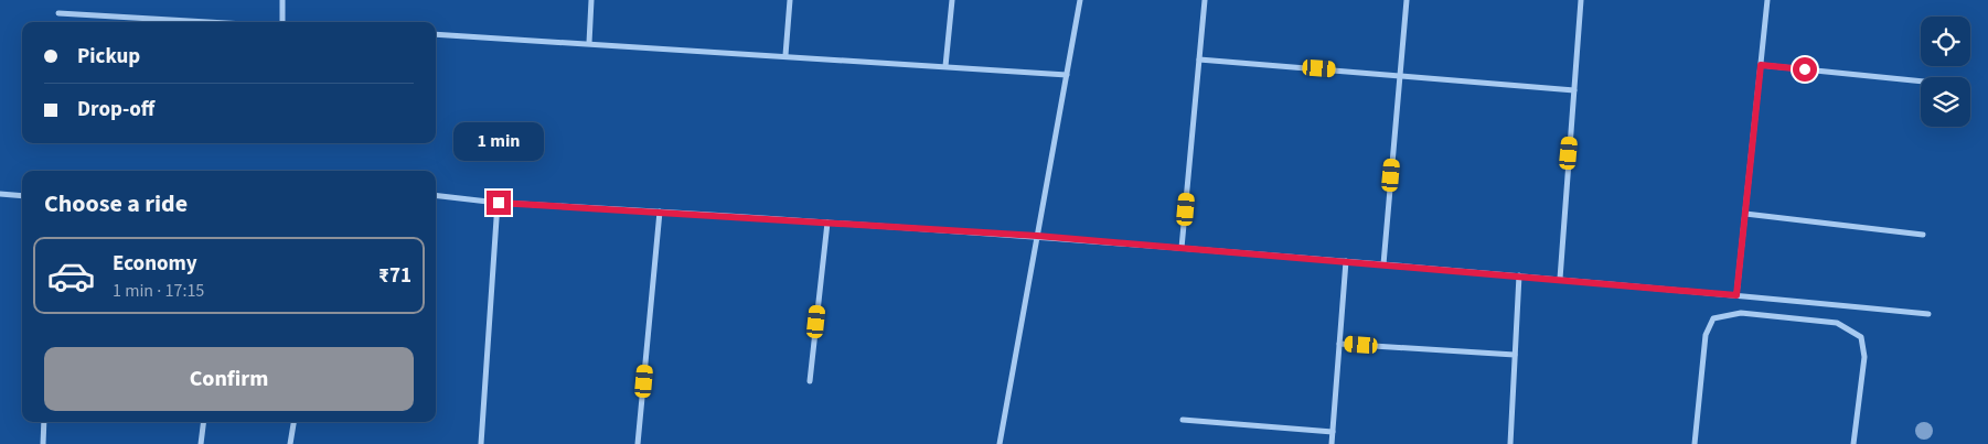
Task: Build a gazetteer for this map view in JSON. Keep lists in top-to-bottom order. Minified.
{"page":{"banner":["Pickup","Drop-off"],"bubble":"1 min","heading":"Choose a ride","list":[{"name":"Economy","note":"1 min · 17:15","value":"₹71"}],"buttons":"Confirm"}}
